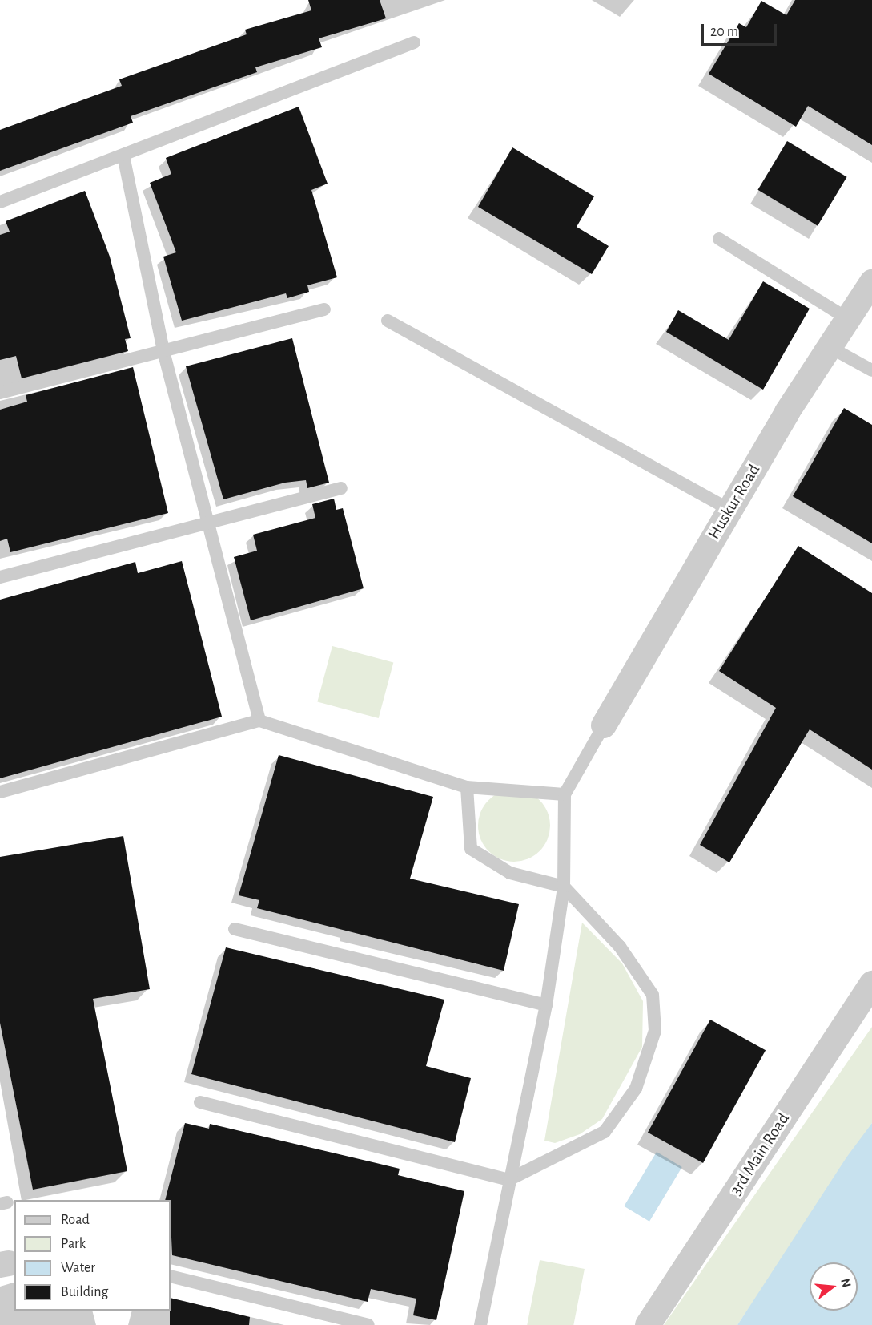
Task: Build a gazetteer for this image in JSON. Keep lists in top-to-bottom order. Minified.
{"streets":{"street":["Huskur Road","3rd Main Road"]},"legend":["Road","Park","Water","Building"],"scale_bar":"20 m","north":"right"}
